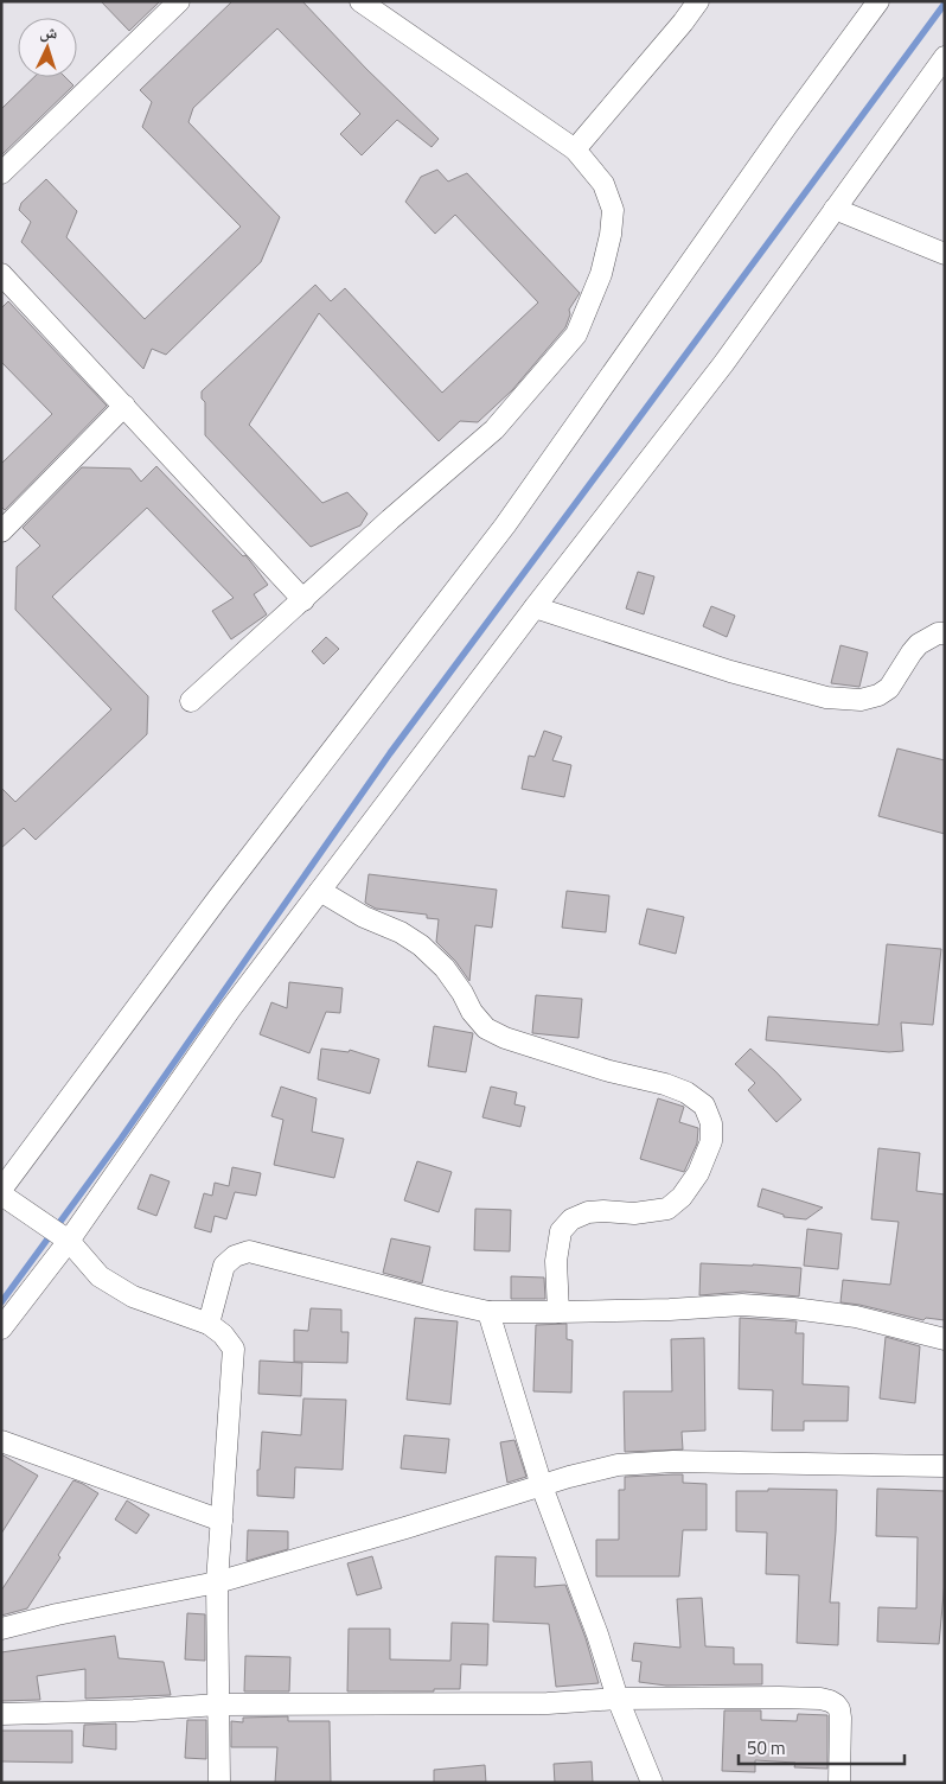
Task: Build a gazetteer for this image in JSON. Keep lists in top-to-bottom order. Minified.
{"scale_bar":"50 m","north":"top"}
